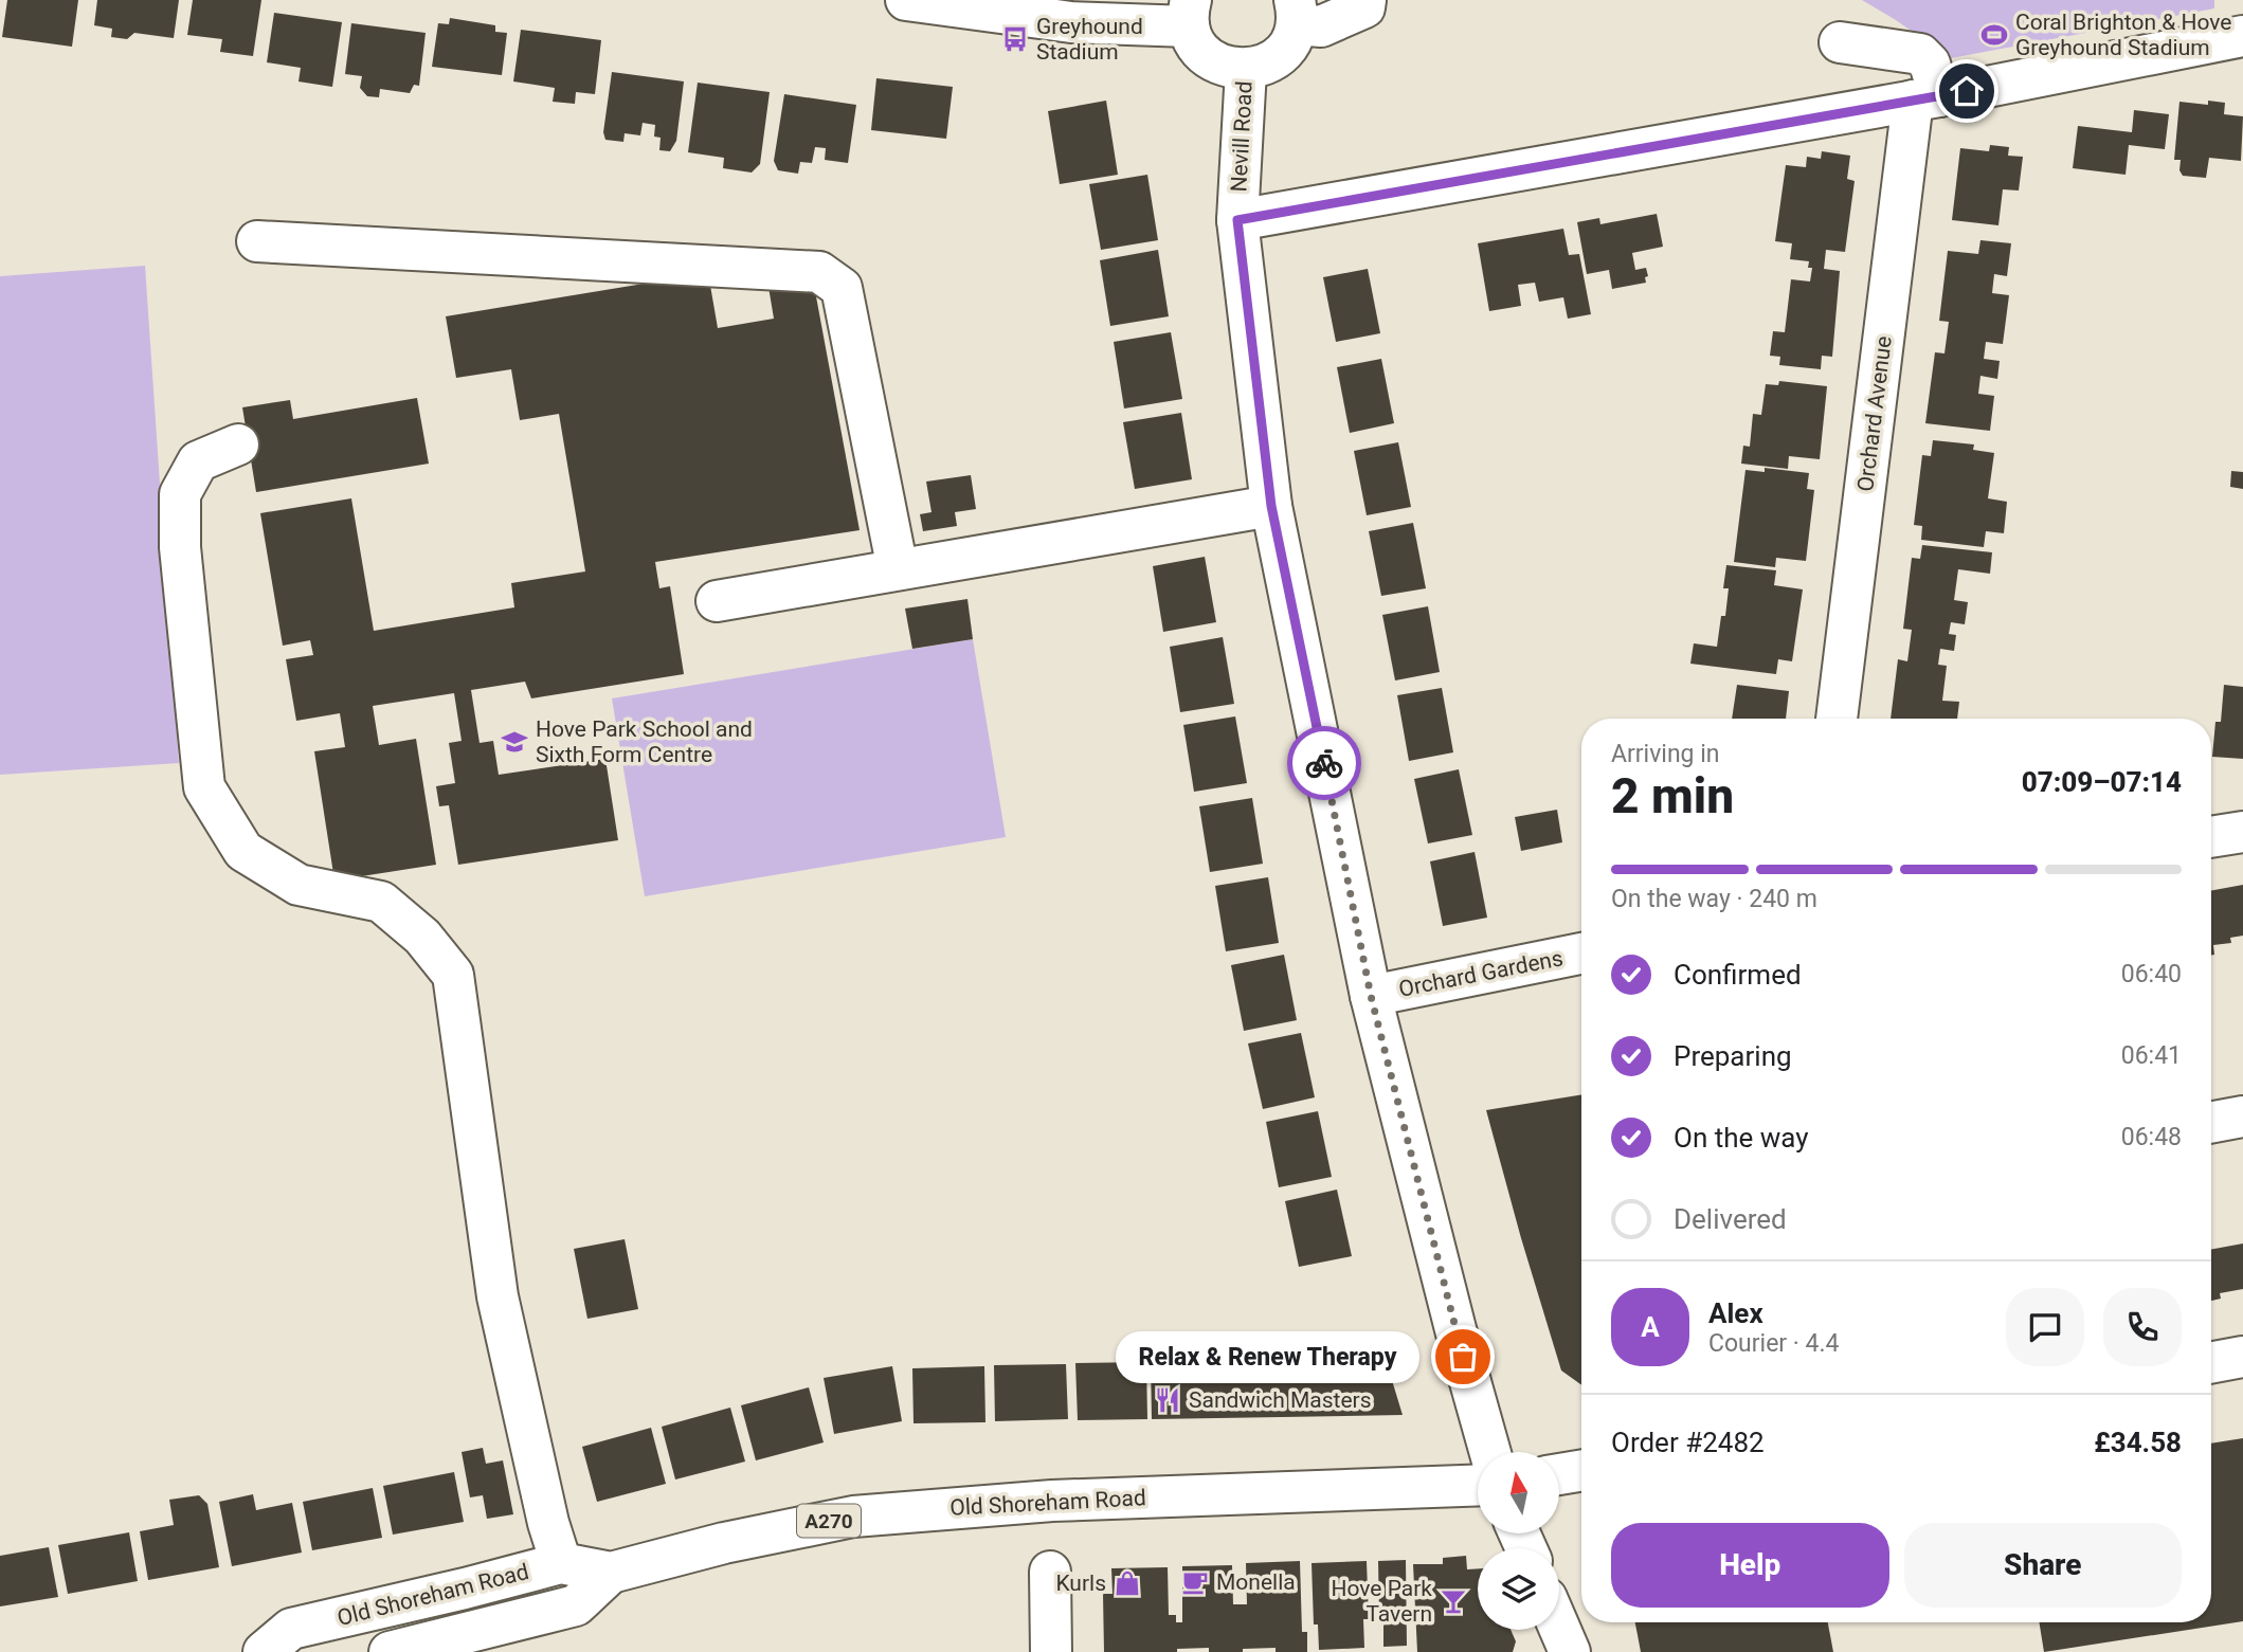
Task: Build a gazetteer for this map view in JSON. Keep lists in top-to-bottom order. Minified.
{"streets":{"main road":["Nevill Road","Orchard Avenue","Orchard Gardens","Old Shoreham Road","A270"]},"crossings":[["Nevill Road","Orchard Gardens"]],"places":{"sports":["Coral Brighton & Hove Greyhound Stadium"],"bus stop":["Greyhound Stadium"],"school or university":["Hove Park School and Sixth Form Centre"],"other":["Relax & Renew Therapy"],"restaurant":["Sandwich Masters"],"cafe":["Monella"],"shop":["Kurls"],"bar":["Hove Park Tavern"]},"north":"top","page":{"heading":["2 min","Arriving in","07:09–07:14"],"panel":["Alex","Courier · 4.4","Order #2482","£34.58"],"bar":"On the way · 240 m","list":[["Confirmed","06:40"],["Preparing","06:41"],["On the way","06:48"],"Delivered"],"round":"A","bubble":"Relax & Renew Therapy","buttons":["Help","Share"]}}
